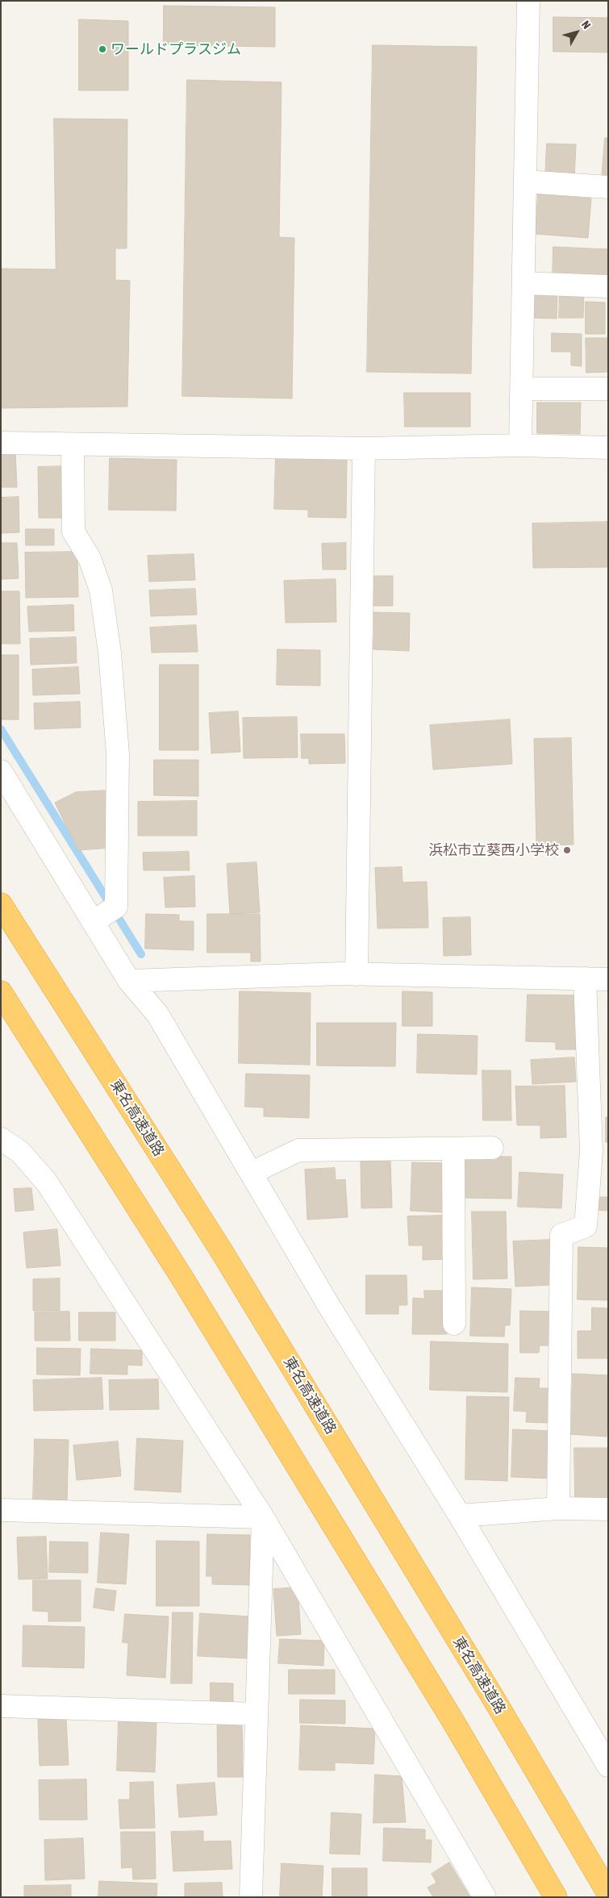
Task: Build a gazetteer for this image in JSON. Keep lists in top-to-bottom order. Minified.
{"streets":{"highway":["東名高速道路"]},"places":["ワールドプラスジム","浜松市立葵西小学校"],"north":"top right"}
